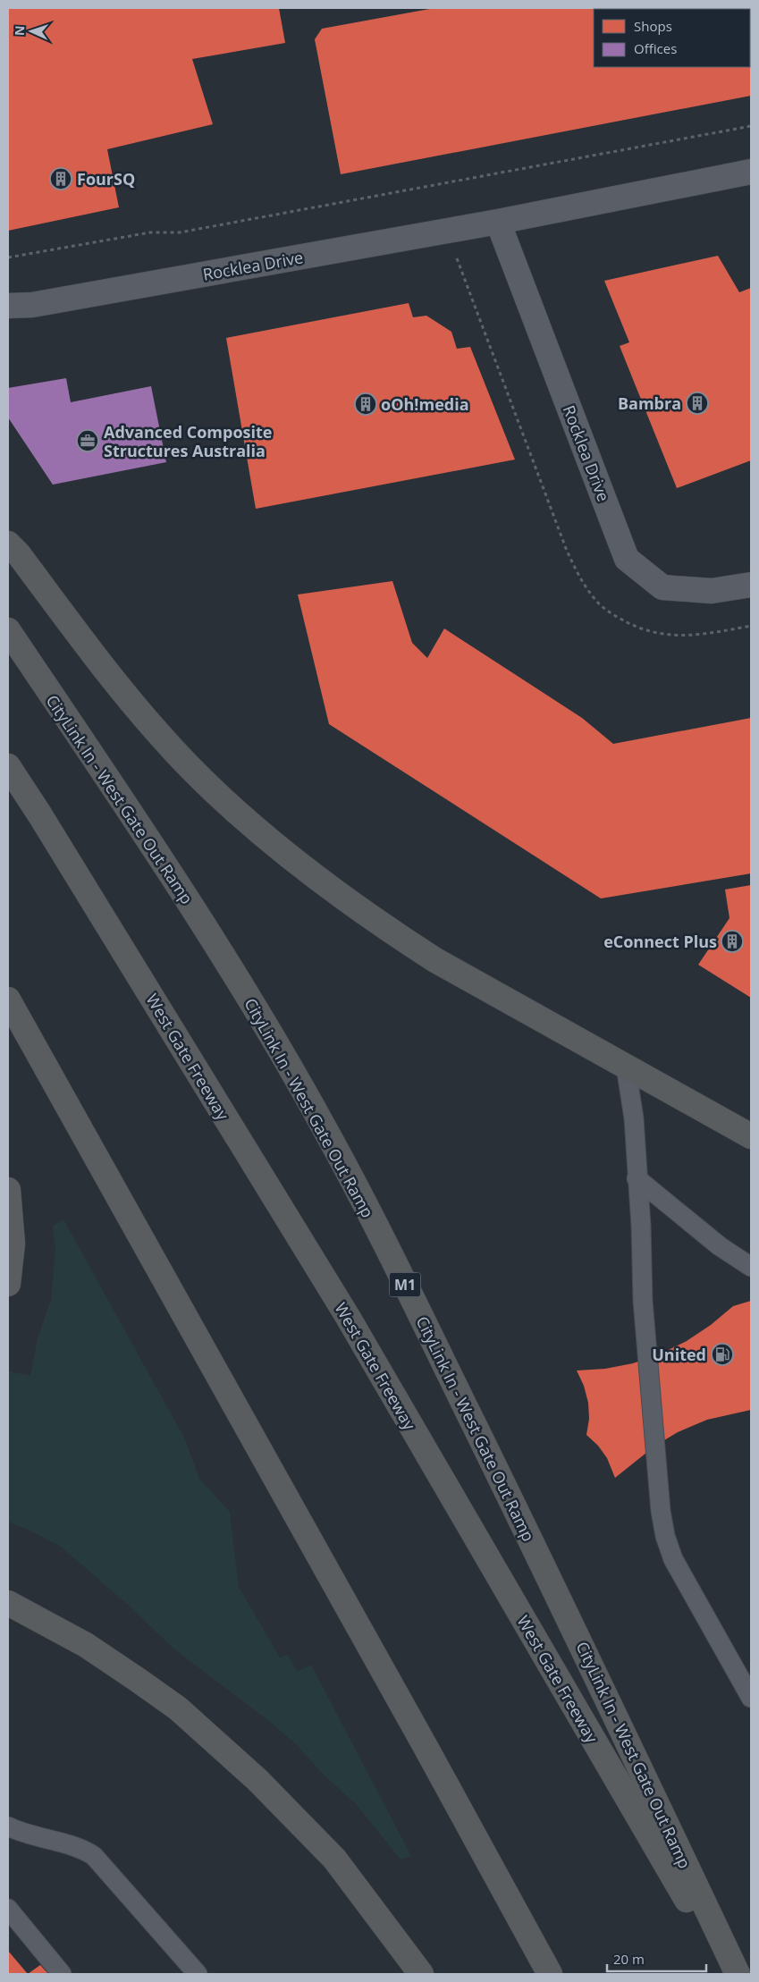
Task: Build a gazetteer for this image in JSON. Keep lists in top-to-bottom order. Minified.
{"streets":{"highway":["CityLink In - West Gate Out Ramp","West Gate Freeway","M1"],"street":["Rocklea Drive"]},"places":{"building":["FourSQ","Bambra","oOh!media","eConnect Plus"],"office":["Advanced Composite Structures Australia"],"fuel station":["United"]},"legend":["Shops","Offices"],"scale_bar":"20 m","north":"left"}
